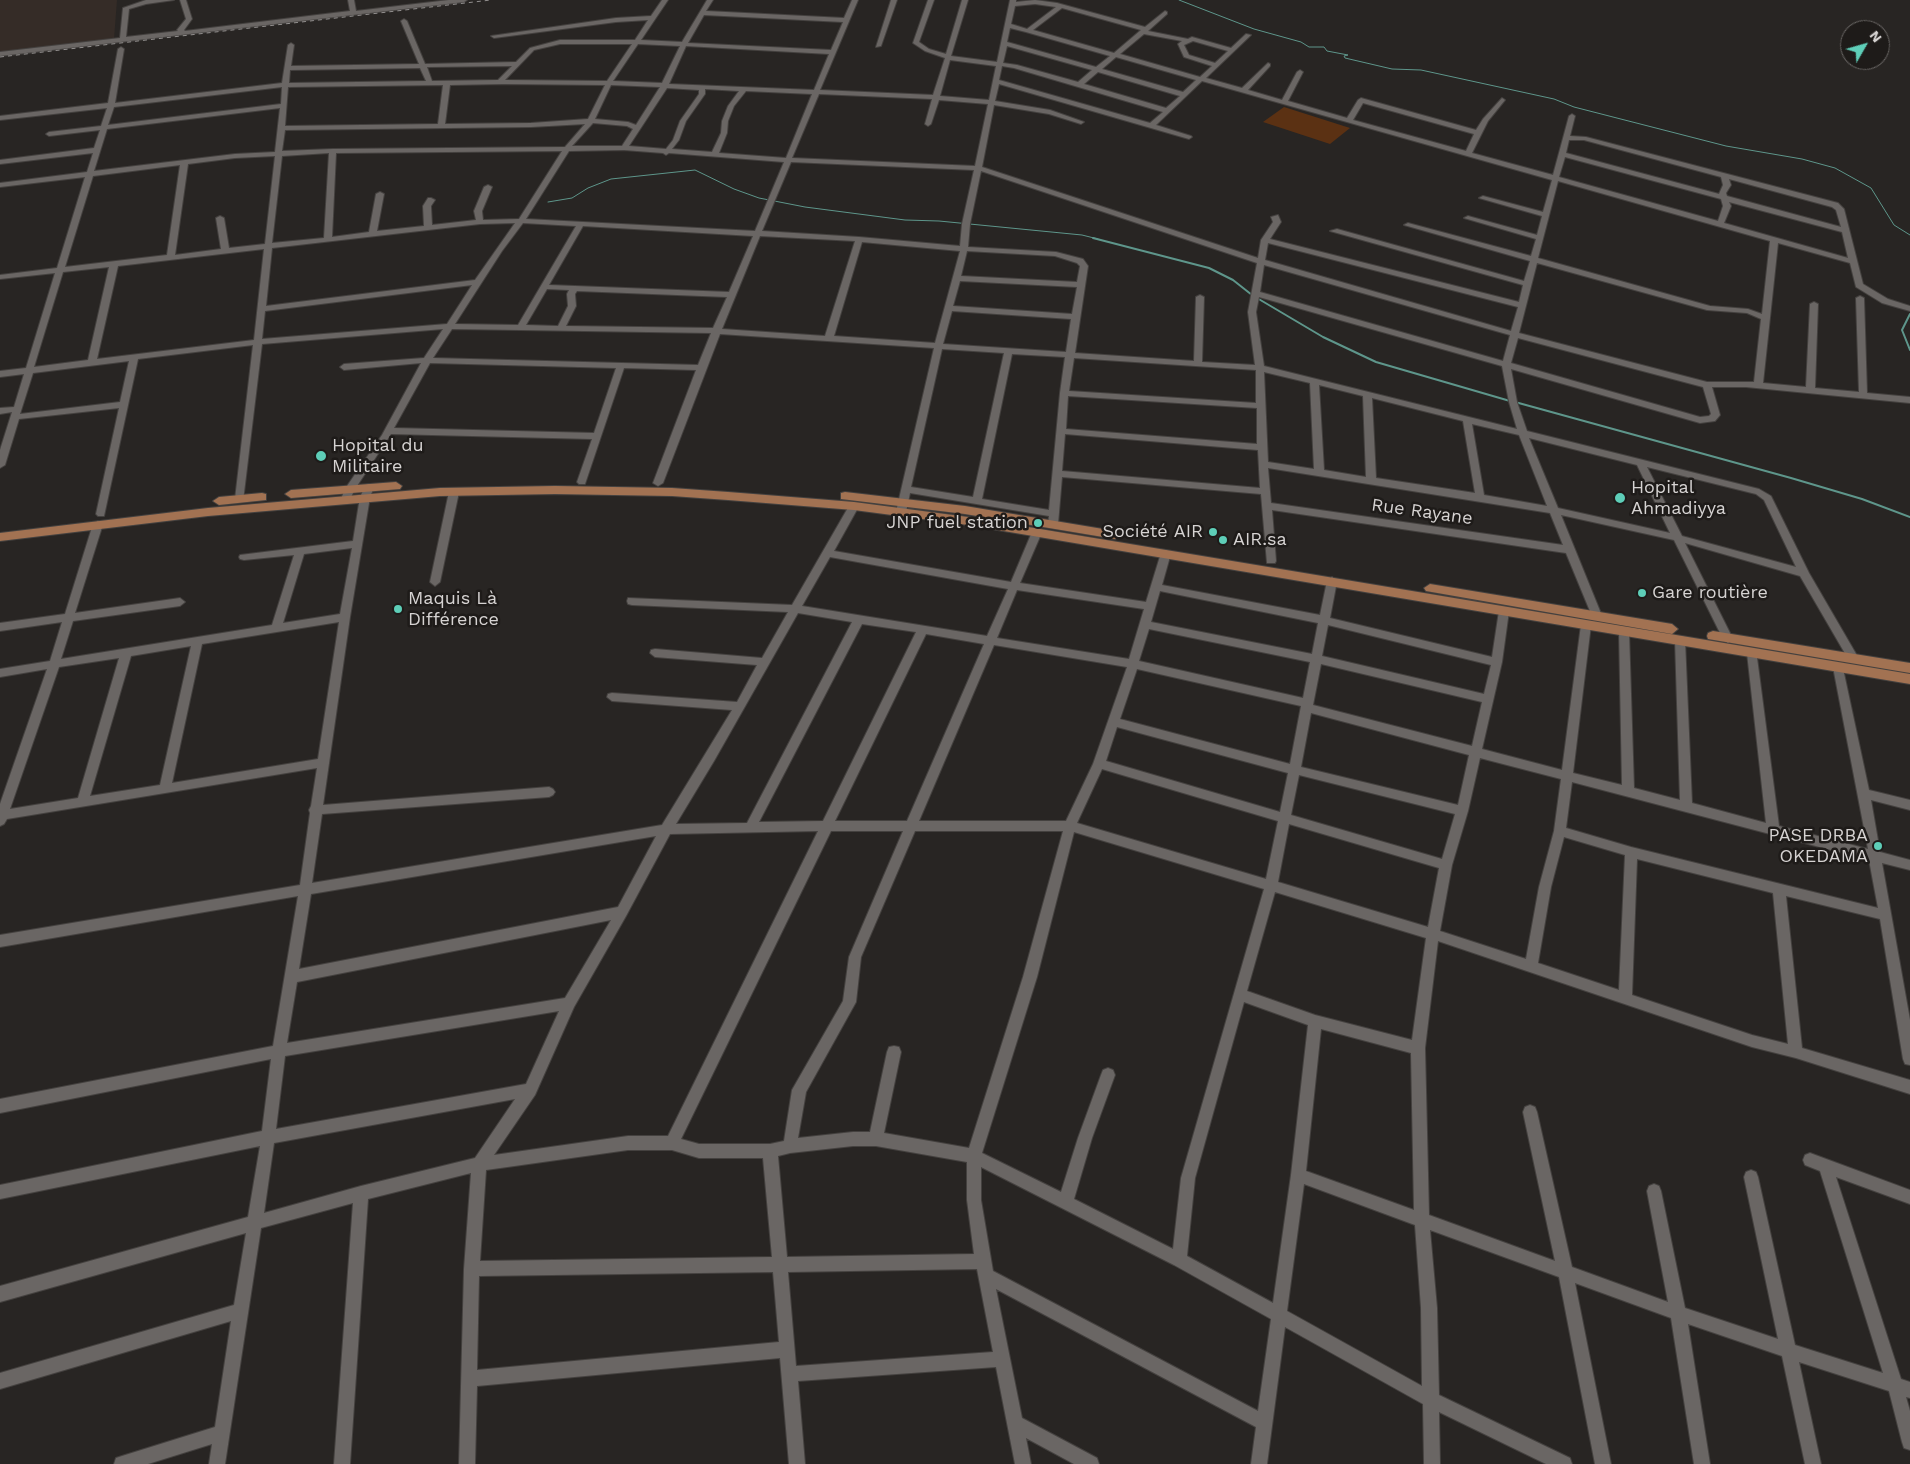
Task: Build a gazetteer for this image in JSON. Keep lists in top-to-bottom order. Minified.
{"streets":{"street":["Rue Rayane"]},"places":["Hopital du Militaire","Hopital Ahmadiyya","JNP fuel station","Société AIR","AIR.sa","Gare routière","Maquis Là Différence","PASE DRBA OKEDAMA"],"north":"top right"}
